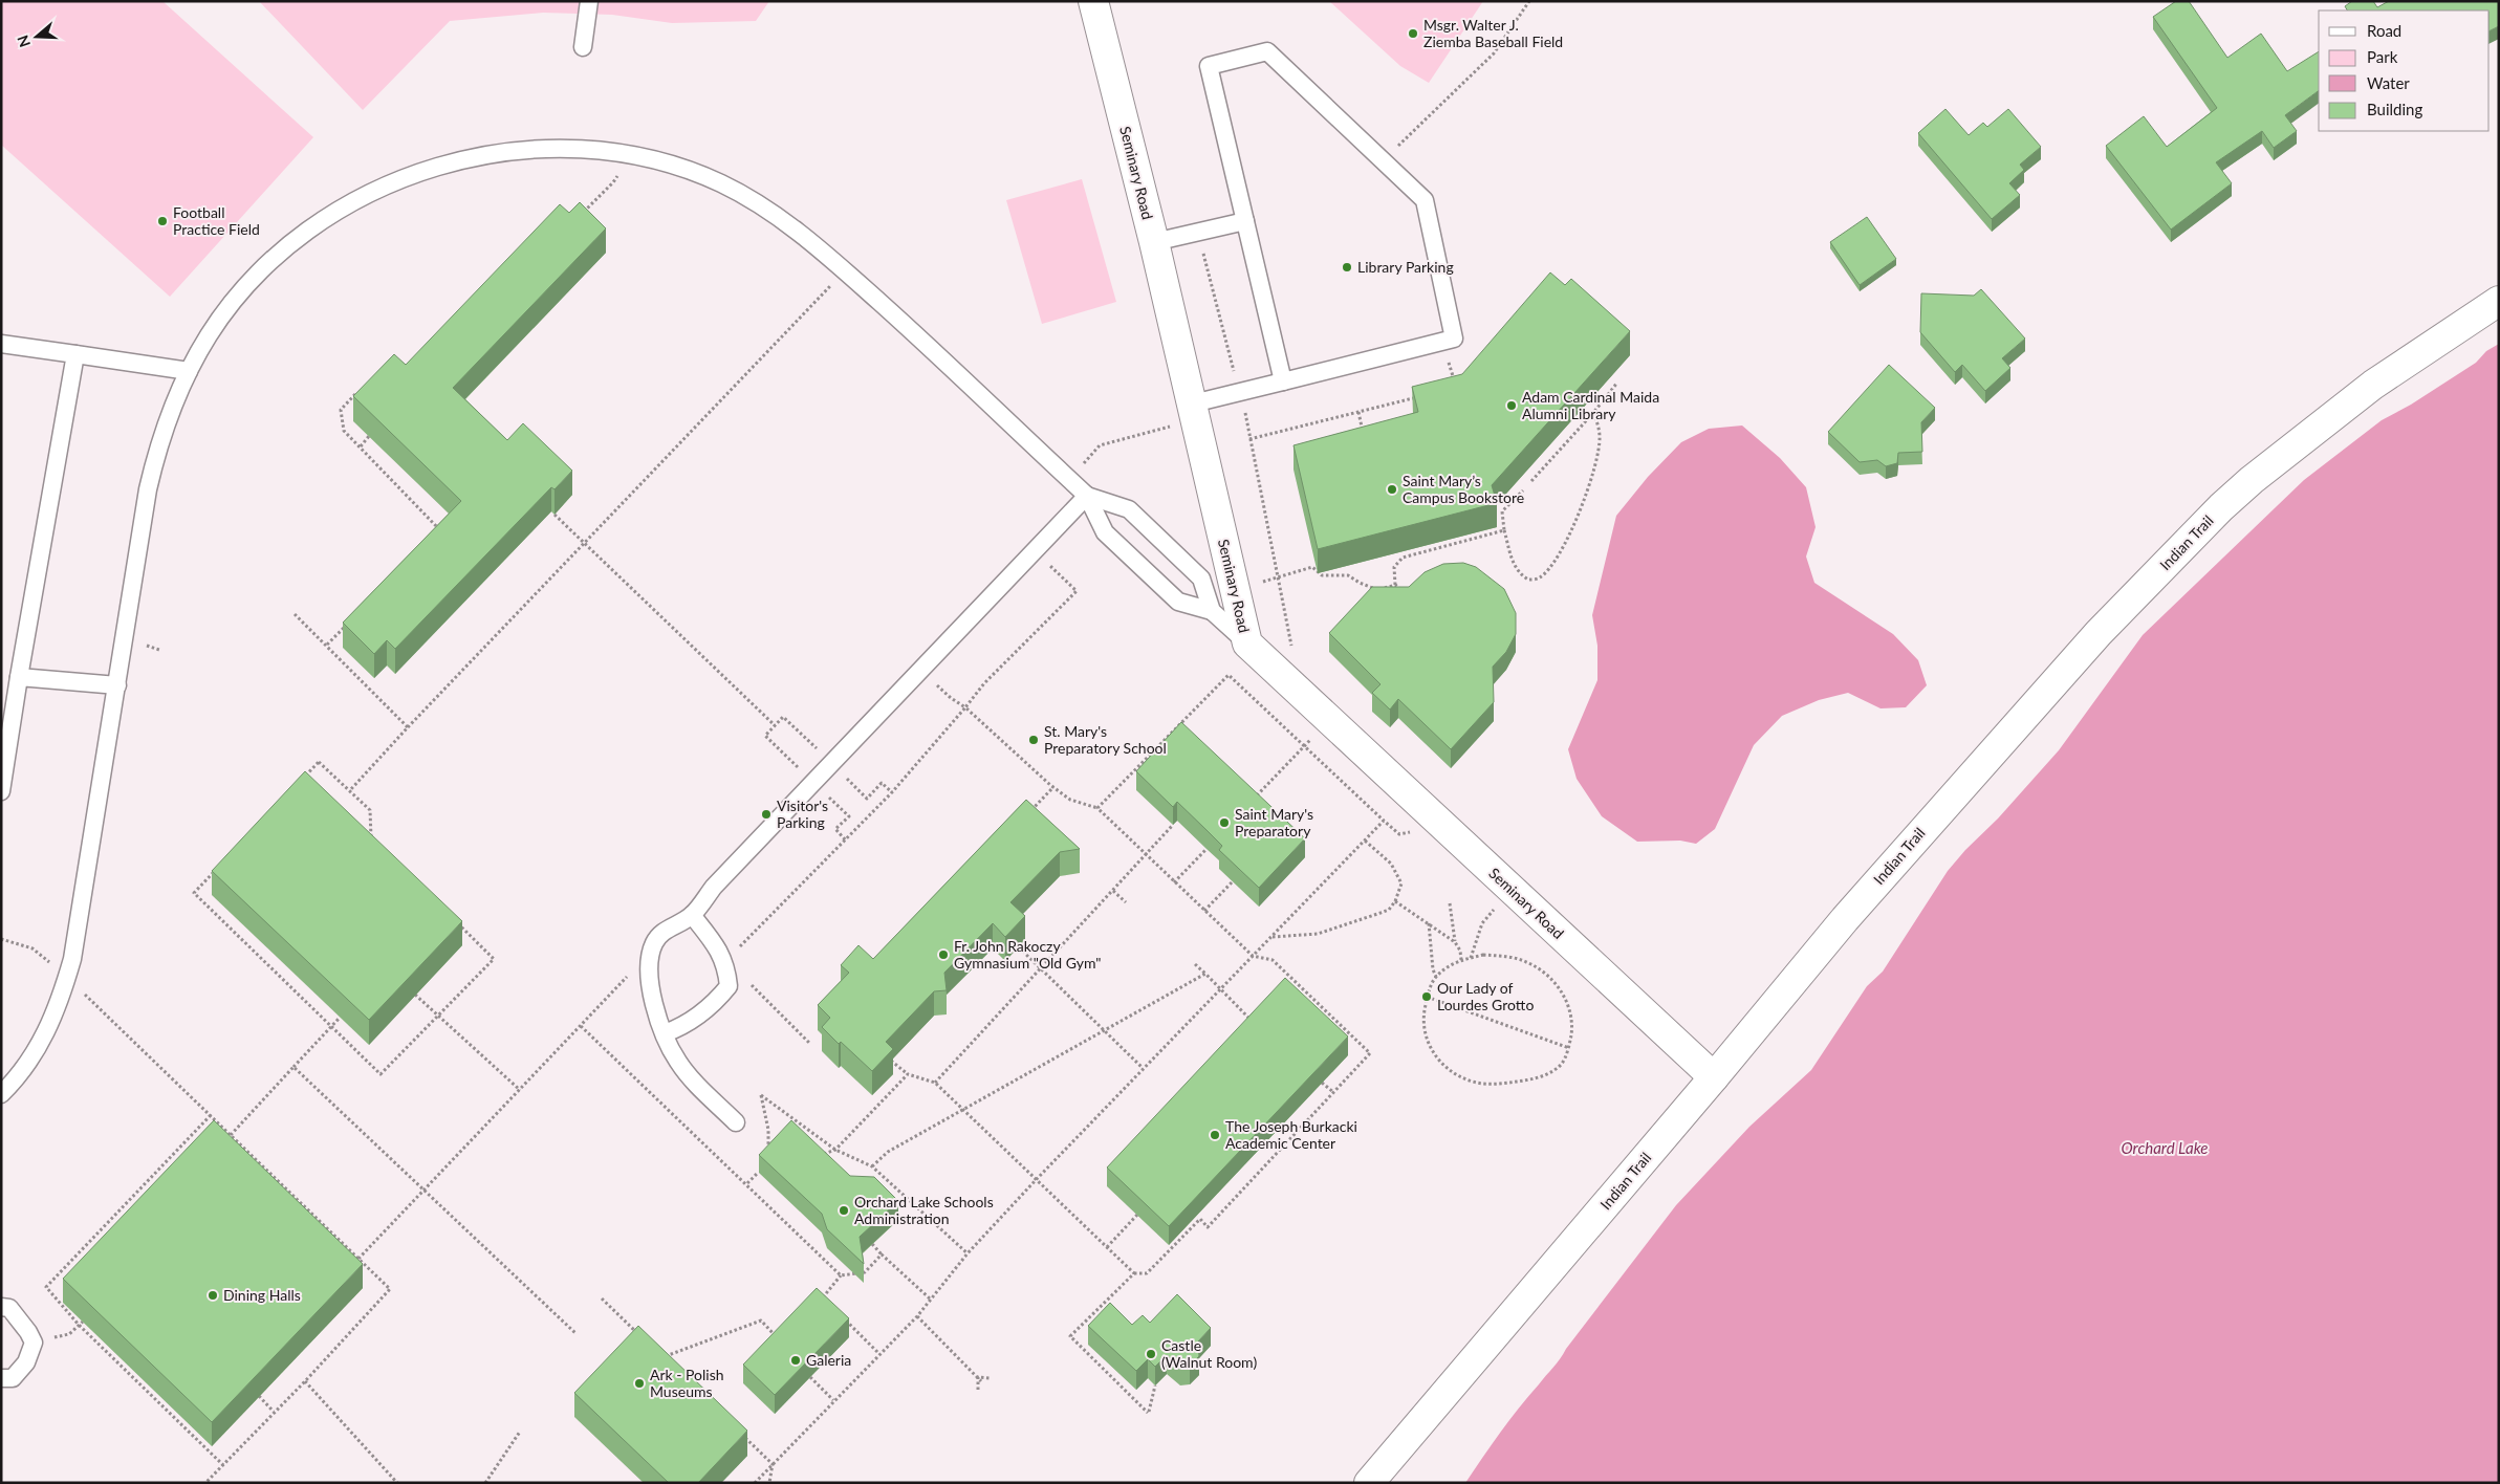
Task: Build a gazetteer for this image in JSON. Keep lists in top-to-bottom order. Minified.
{"streets":{"street":["Seminary Road","Indian Trail"]},"crossings":[["Seminary Road","Indian Trail"]],"water":["Orchard Lake"],"places":["Msgr. Walter J. Ziemba Baseball Field","Football Practice Field","Library Parking","Adam Cardinal Maida Alumni Library","Saint Mary’s Campus Bookstore","St. Mary's Preparatory School","Visitor's Parking","Saint Mary's Preparatory","Fr. John Rakoczy Gymnasium \"Old Gym\"","Our Lady of Lourdes Grotto","The Joseph Burkacki Academic Center","Orchard Lake Schools Administration","Dining Halls","Castle (Walnut Room)","Galeria","Ark - Polish Museums"],"legend":["Road","Park","Water","Building"],"north":"left"}
